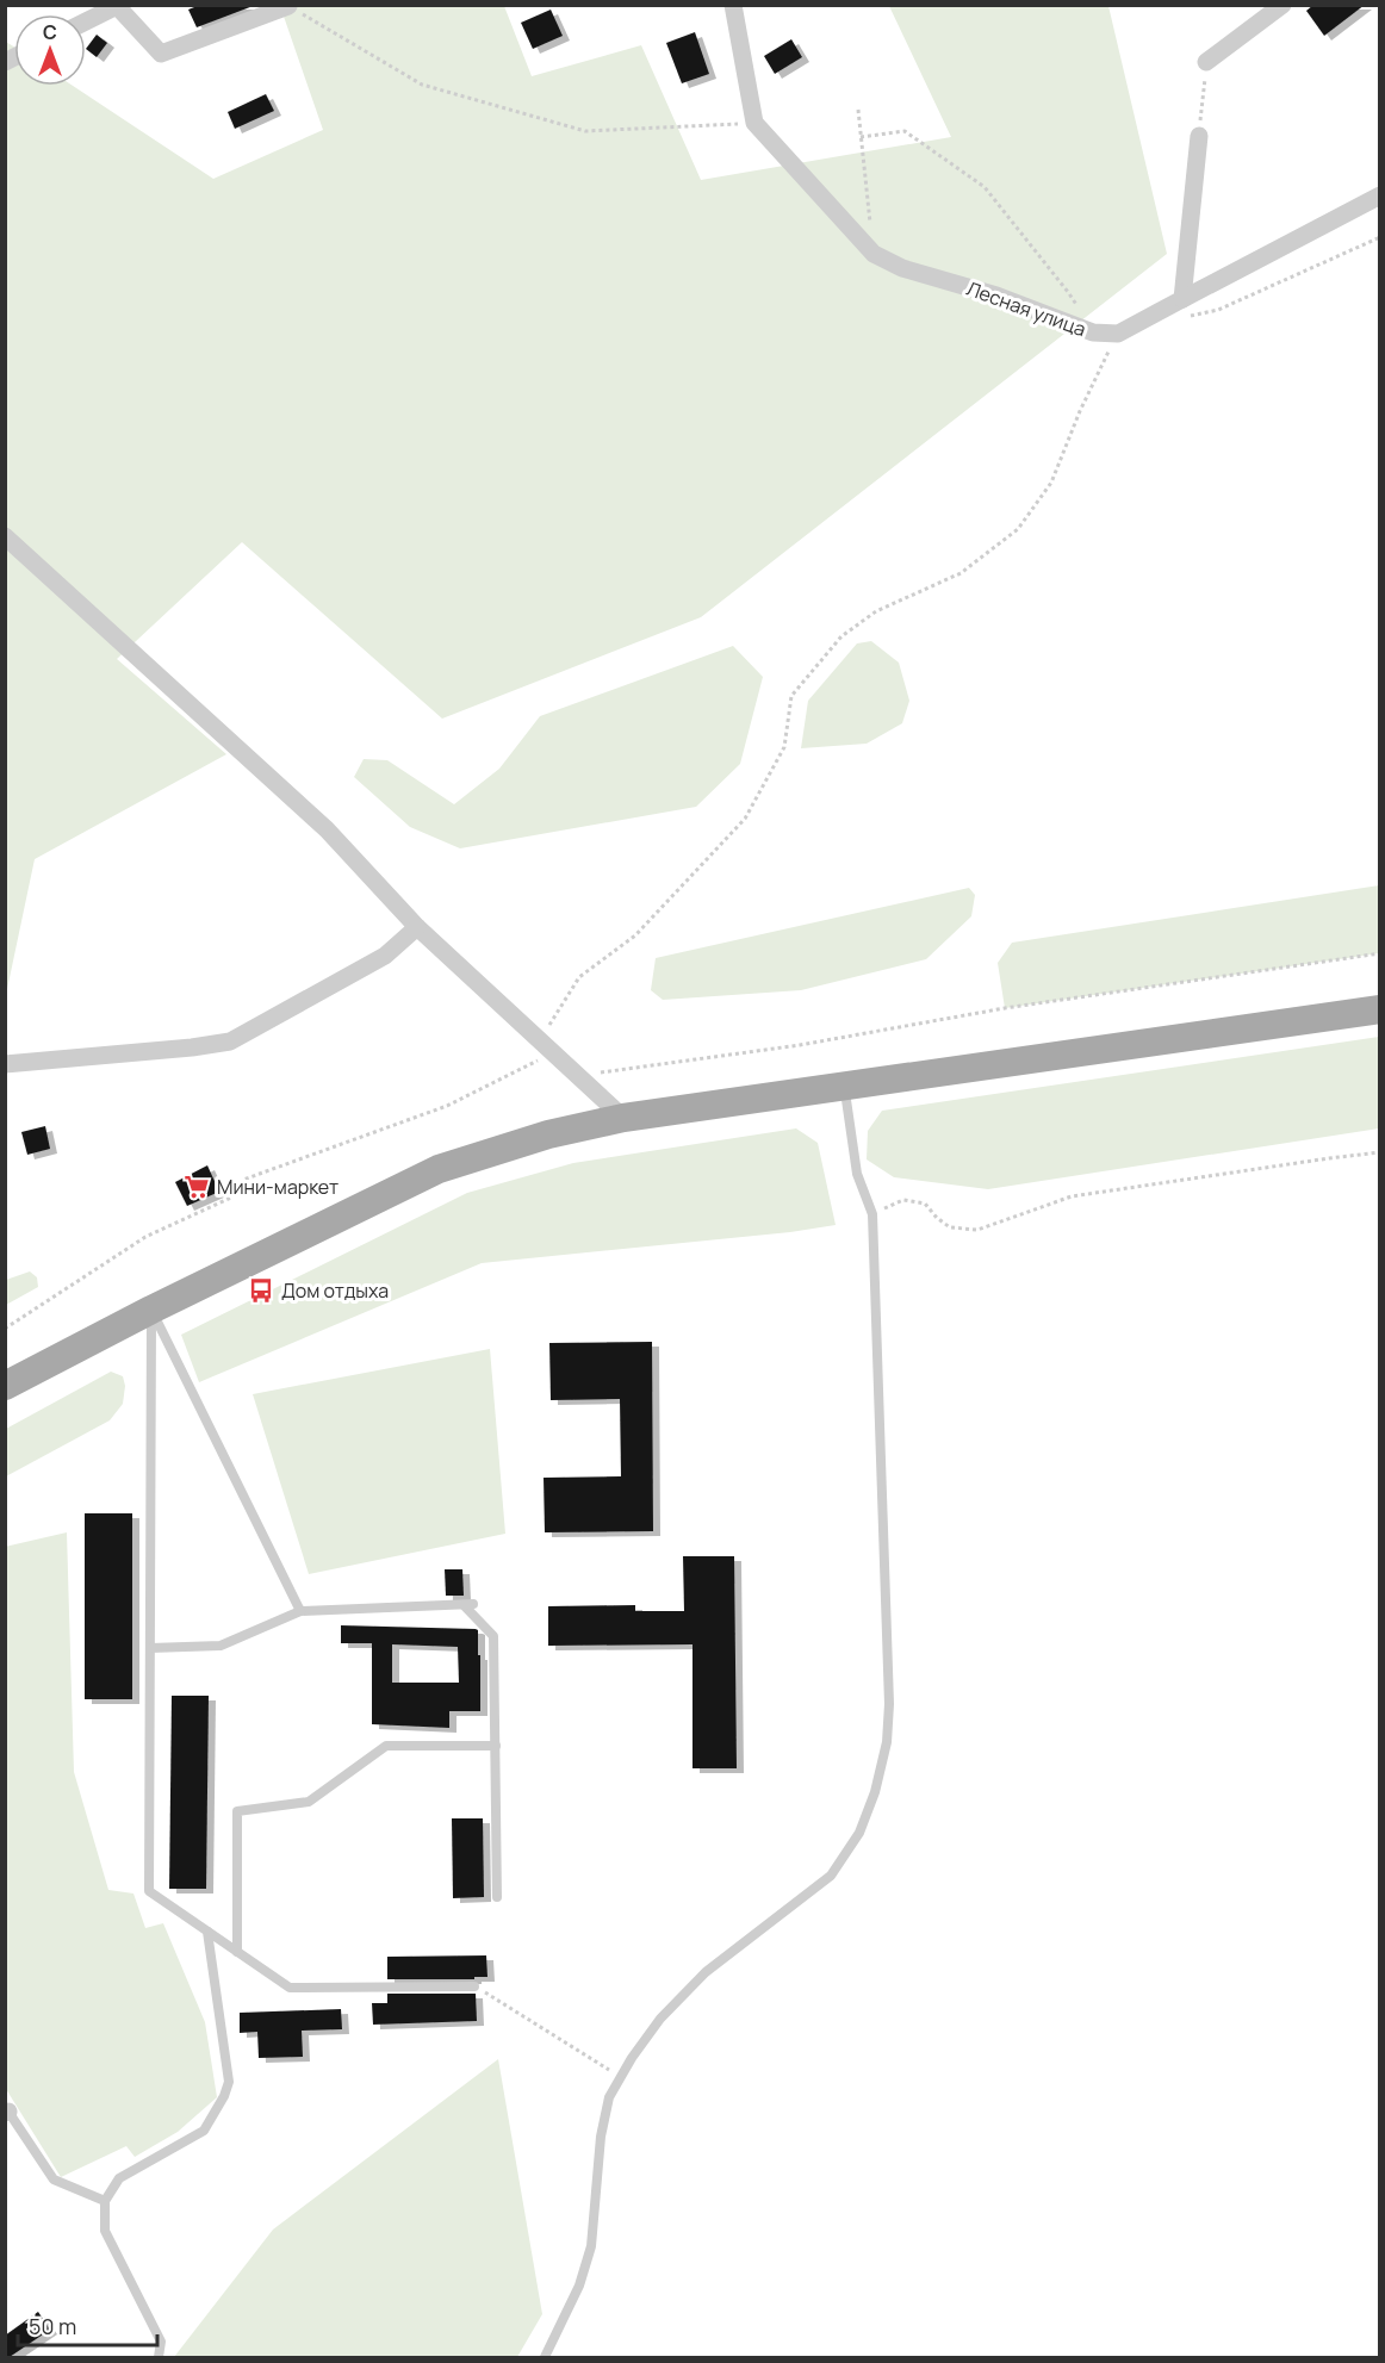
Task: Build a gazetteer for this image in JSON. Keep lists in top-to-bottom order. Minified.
{"streets":{"street":["Лесная улица"]},"places":{"supermarket":["Мини-маркет"],"bus stop":["Дом отдыха"]},"scale_bar":"50 m","north":"top"}
